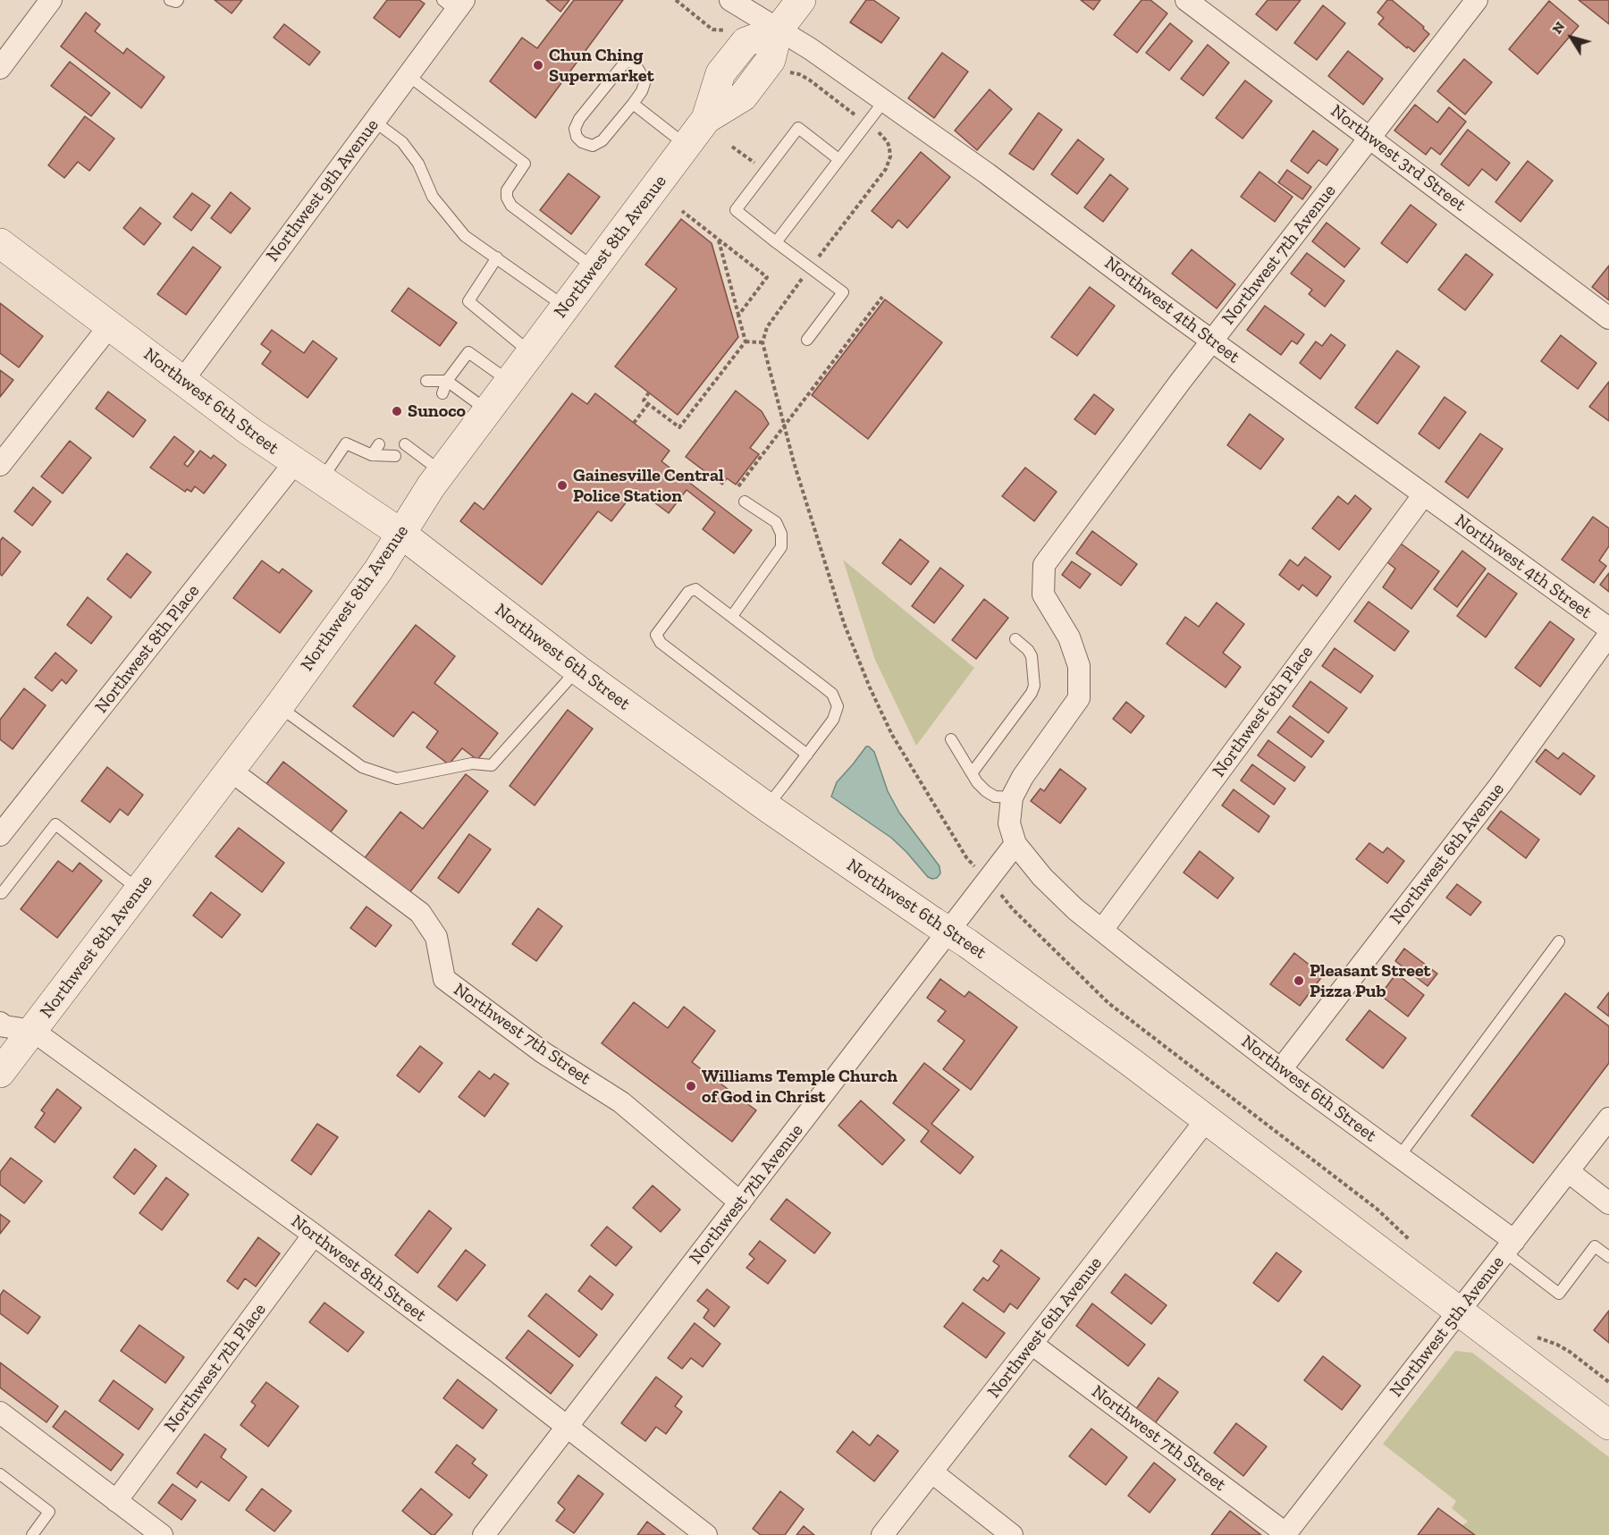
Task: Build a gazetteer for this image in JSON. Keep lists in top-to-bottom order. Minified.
{"streets":{"street":["Northwest 3rd Street","Northwest 9th Avenue","Northwest 8th Avenue","Northwest 7th Avenue","Northwest 4th Street","Northwest 6th Street","Northwest 8th Place","Northwest 6th Place","Northwest 6th Avenue","Northwest 7th Street","Northwest 8th Street","Northwest 5th Avenue","Northwest 7th Place"]},"crossings":[["Northwest 3rd Street","Northwest 7th Avenue"],["Northwest 9th Avenue","Northwest 6th Street"],["Northwest 8th Avenue","Northwest 4th Street"],["Northwest 8th Avenue","Northwest 6th Street"],["Northwest 8th Avenue","Northwest 7th Street"],["Northwest 8th Avenue","Northwest 8th Street"],["Northwest 7th Avenue","Northwest 4th Street"],["Northwest 7th Avenue","Northwest 6th Street"],["Northwest 7th Avenue","Northwest 7th Street"],["Northwest 7th Avenue","Northwest 8th Street"],["Northwest 4th Street","Northwest 6th Place"],["Northwest 6th Street","Northwest 8th Place"],["Northwest 6th Street","Northwest 6th Place"],["Northwest 6th Street","Northwest 6th Avenue"],["Northwest 6th Street","Northwest 5th Avenue"],["Northwest 6th Avenue","Northwest 7th Street"],["Northwest 7th Street","Northwest 5th Avenue"],["Northwest 8th Street","Northwest 7th Place"]],"places":["Chun Ching Supermarket","Sunoco","Gainesville Central Police Station","Pleasant Street Pizza Pub","Williams Temple Church of God in Christ"],"north":"top left"}
